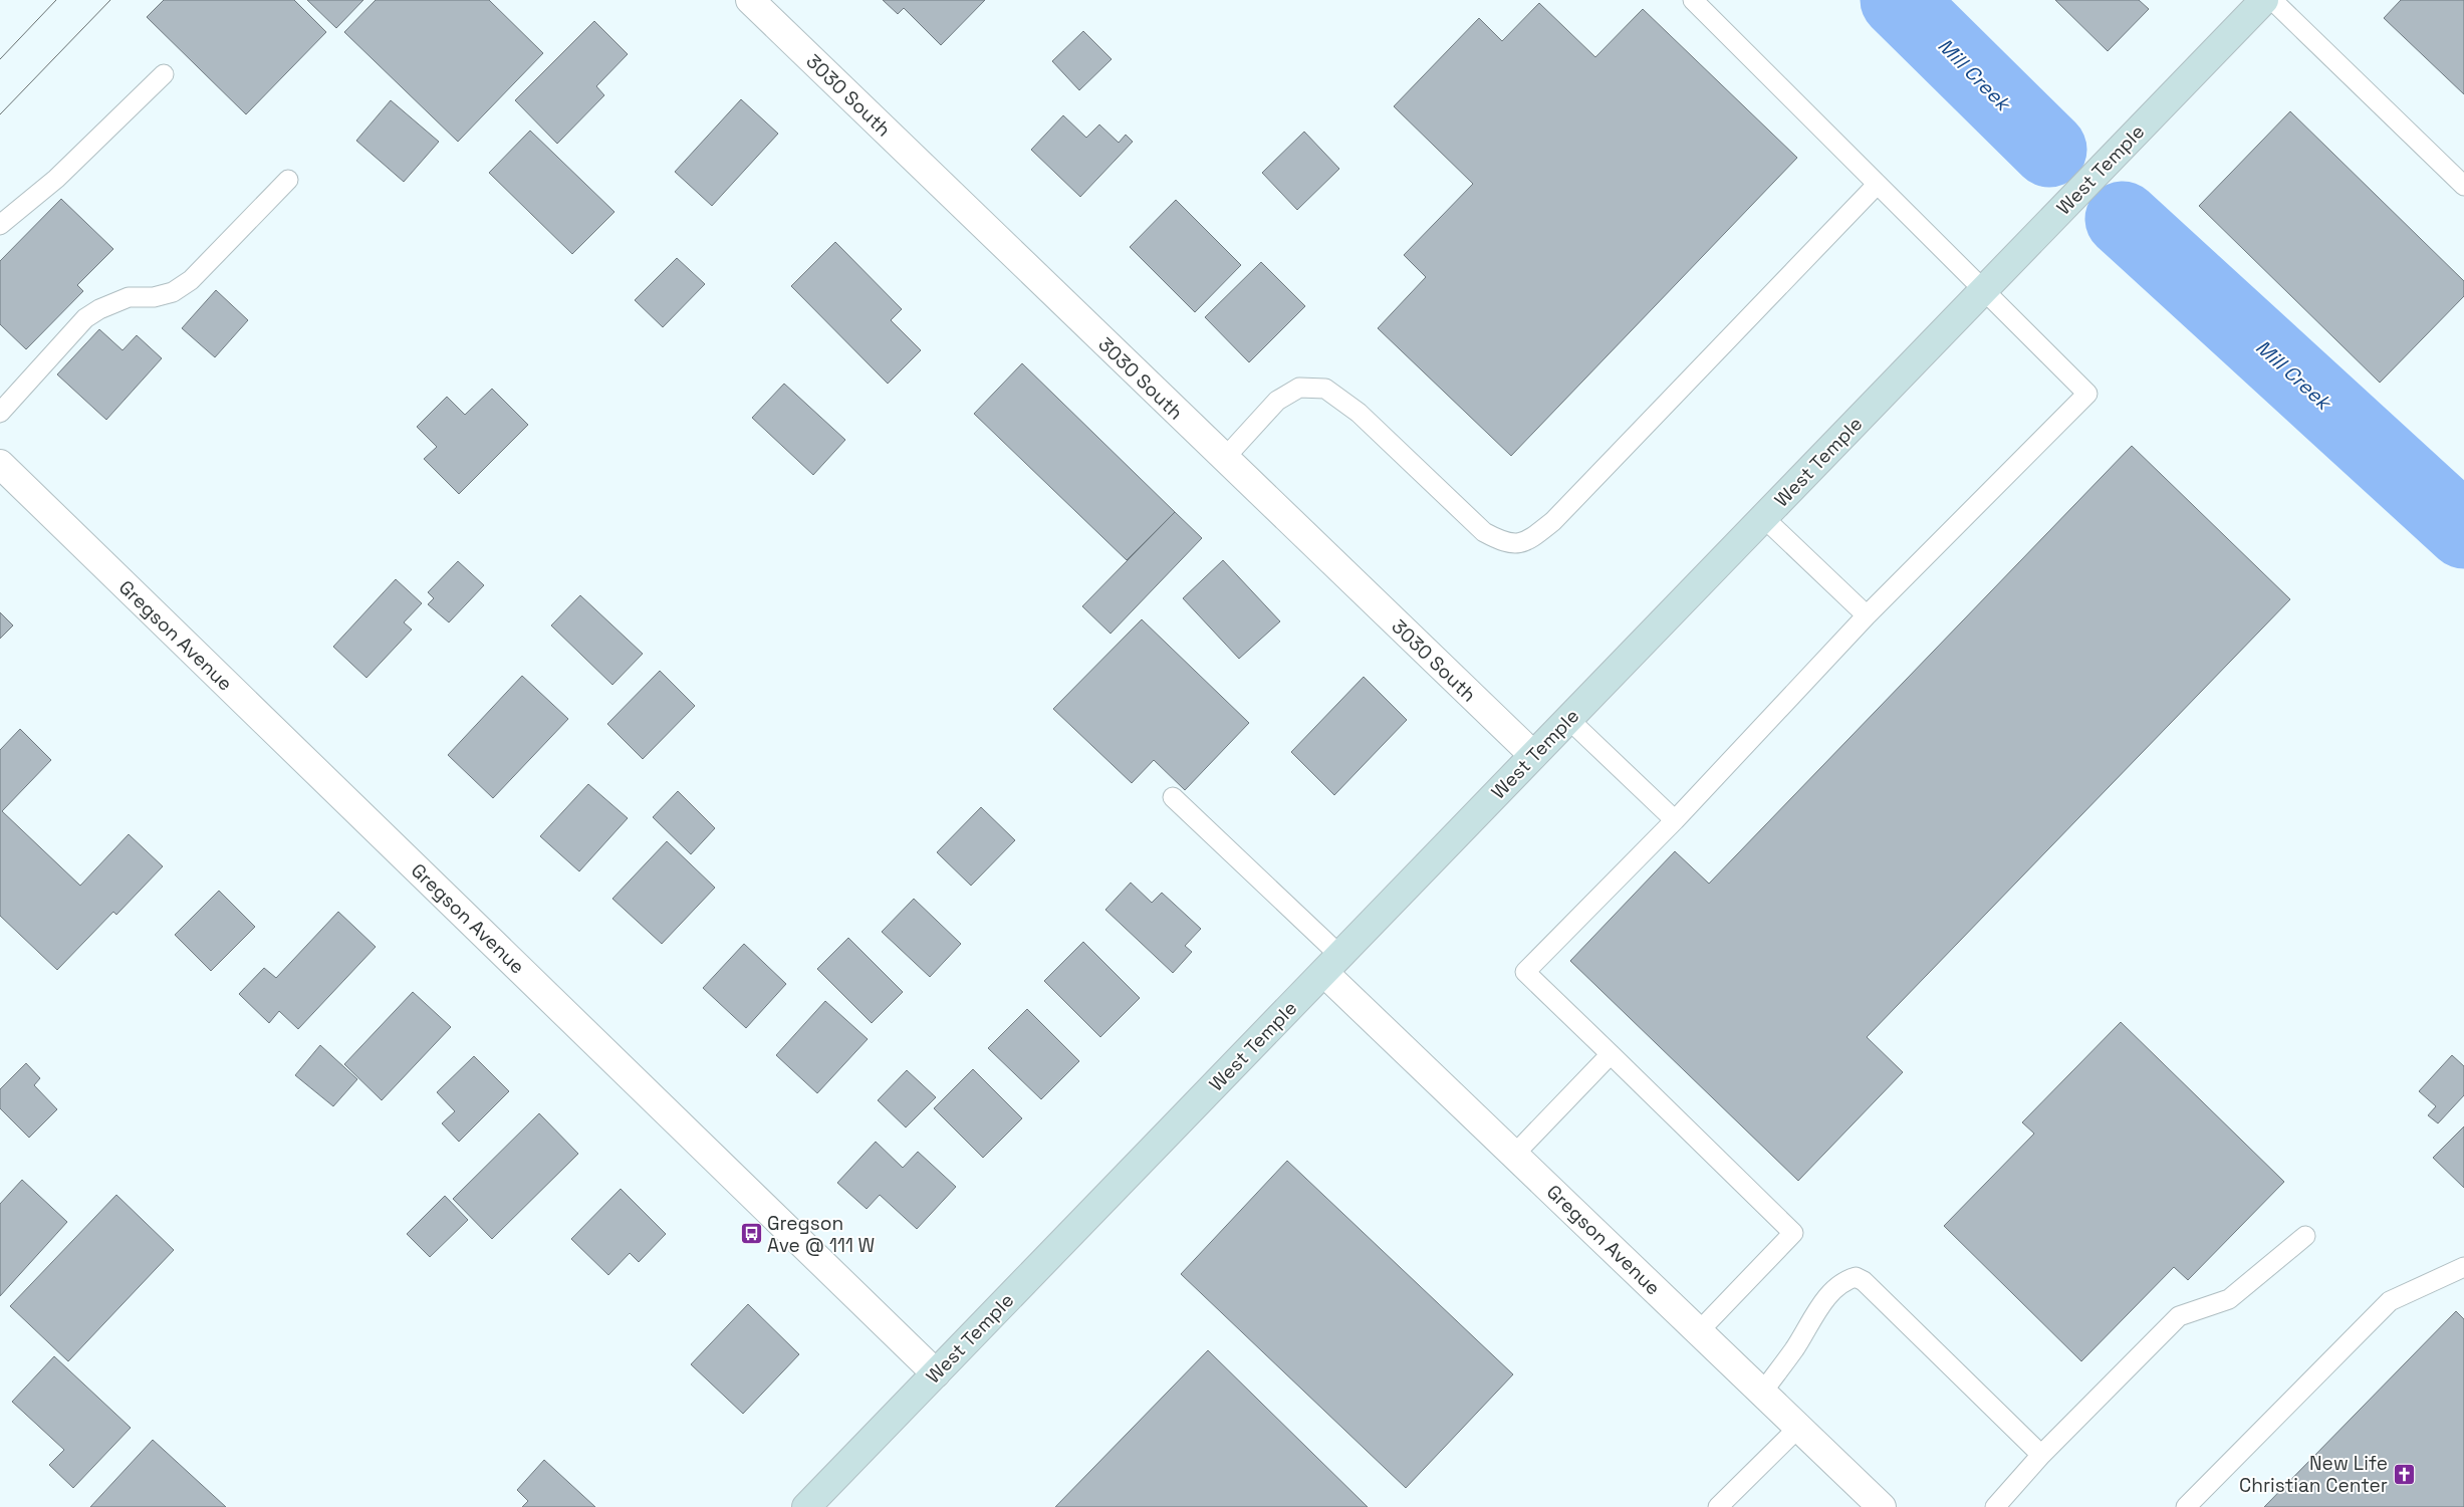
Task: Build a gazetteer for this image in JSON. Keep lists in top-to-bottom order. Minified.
{"streets":{"street":["3030 South","West Temple","Gregson Avenue"]},"crossings":[["3030 South","West Temple"],["West Temple","Gregson Avenue"]],"water":["Mill Creek"],"places":{"bus stop":["Gregson Ave @ 111 W"],"church":["New Life Christian Center"]}}
